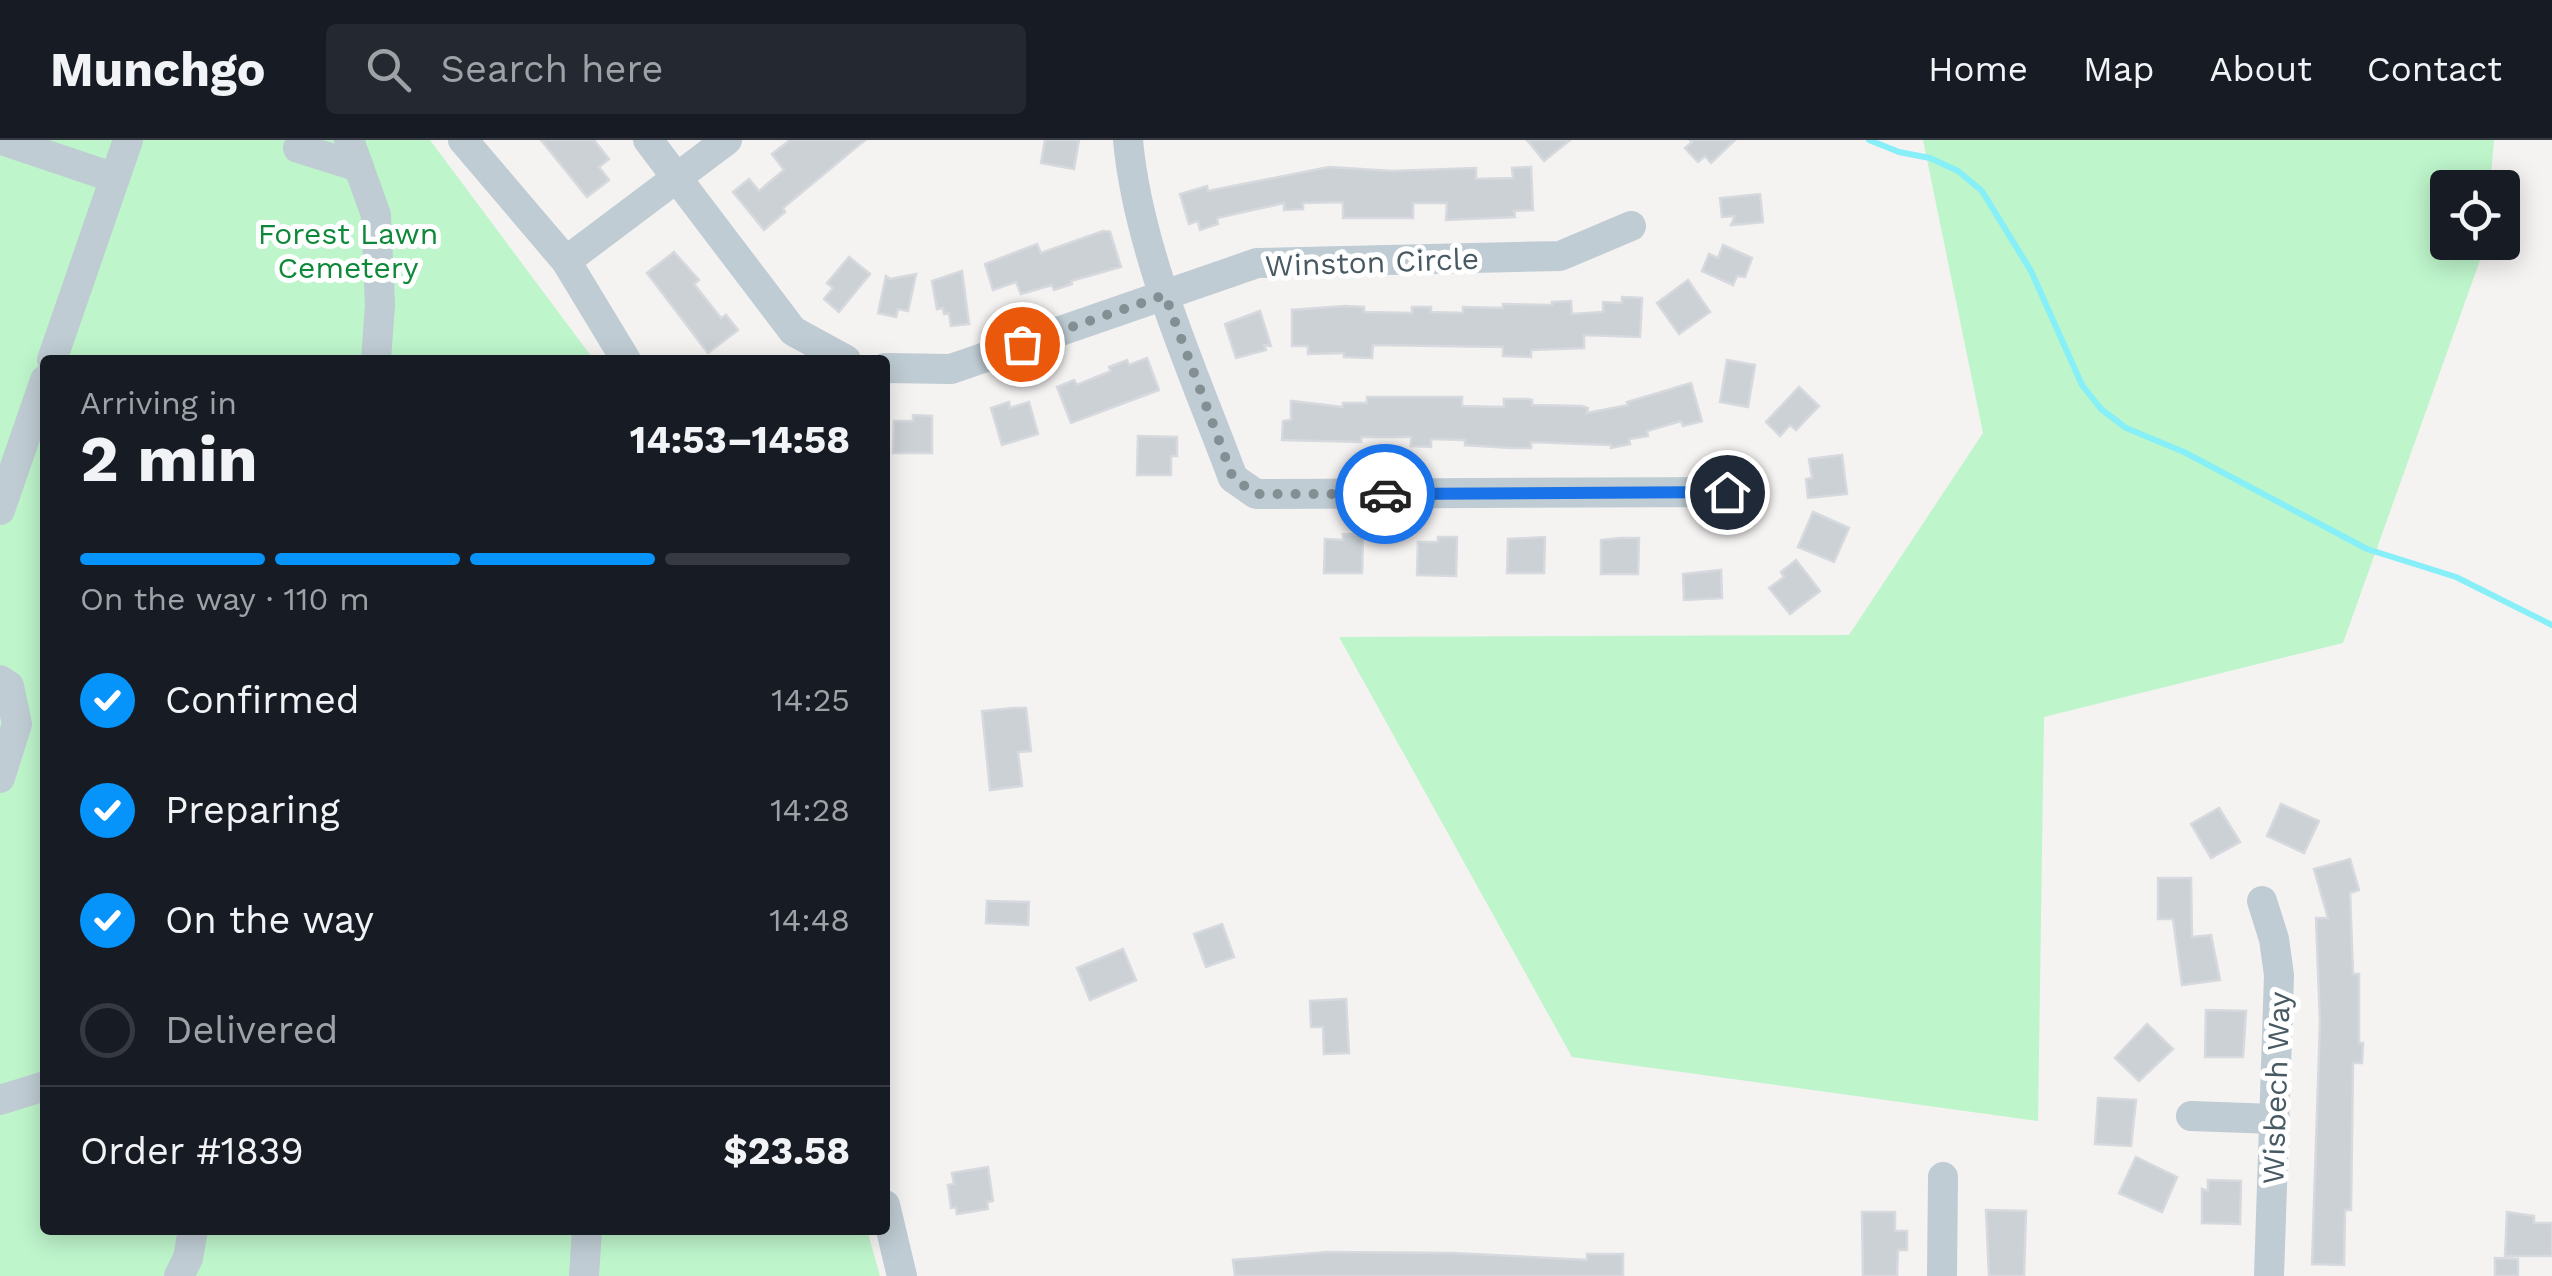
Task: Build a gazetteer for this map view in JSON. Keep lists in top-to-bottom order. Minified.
{"streets":{"street":["Winston Circle","Wisbech Way"]},"parks":["Forest Lawn Cemetery"],"page":{"header":"Munchgo","search":"Search here","nav":["Home","Map","About","Contact"],"heading":["2 min","Arriving in","14:53–14:58"],"panel":["Order #1839","$23.58"],"bar":"On the way · 110 m","list":[["Confirmed","14:25"],["Preparing","14:28"],["On the way","14:48"],"Delivered"]}}
